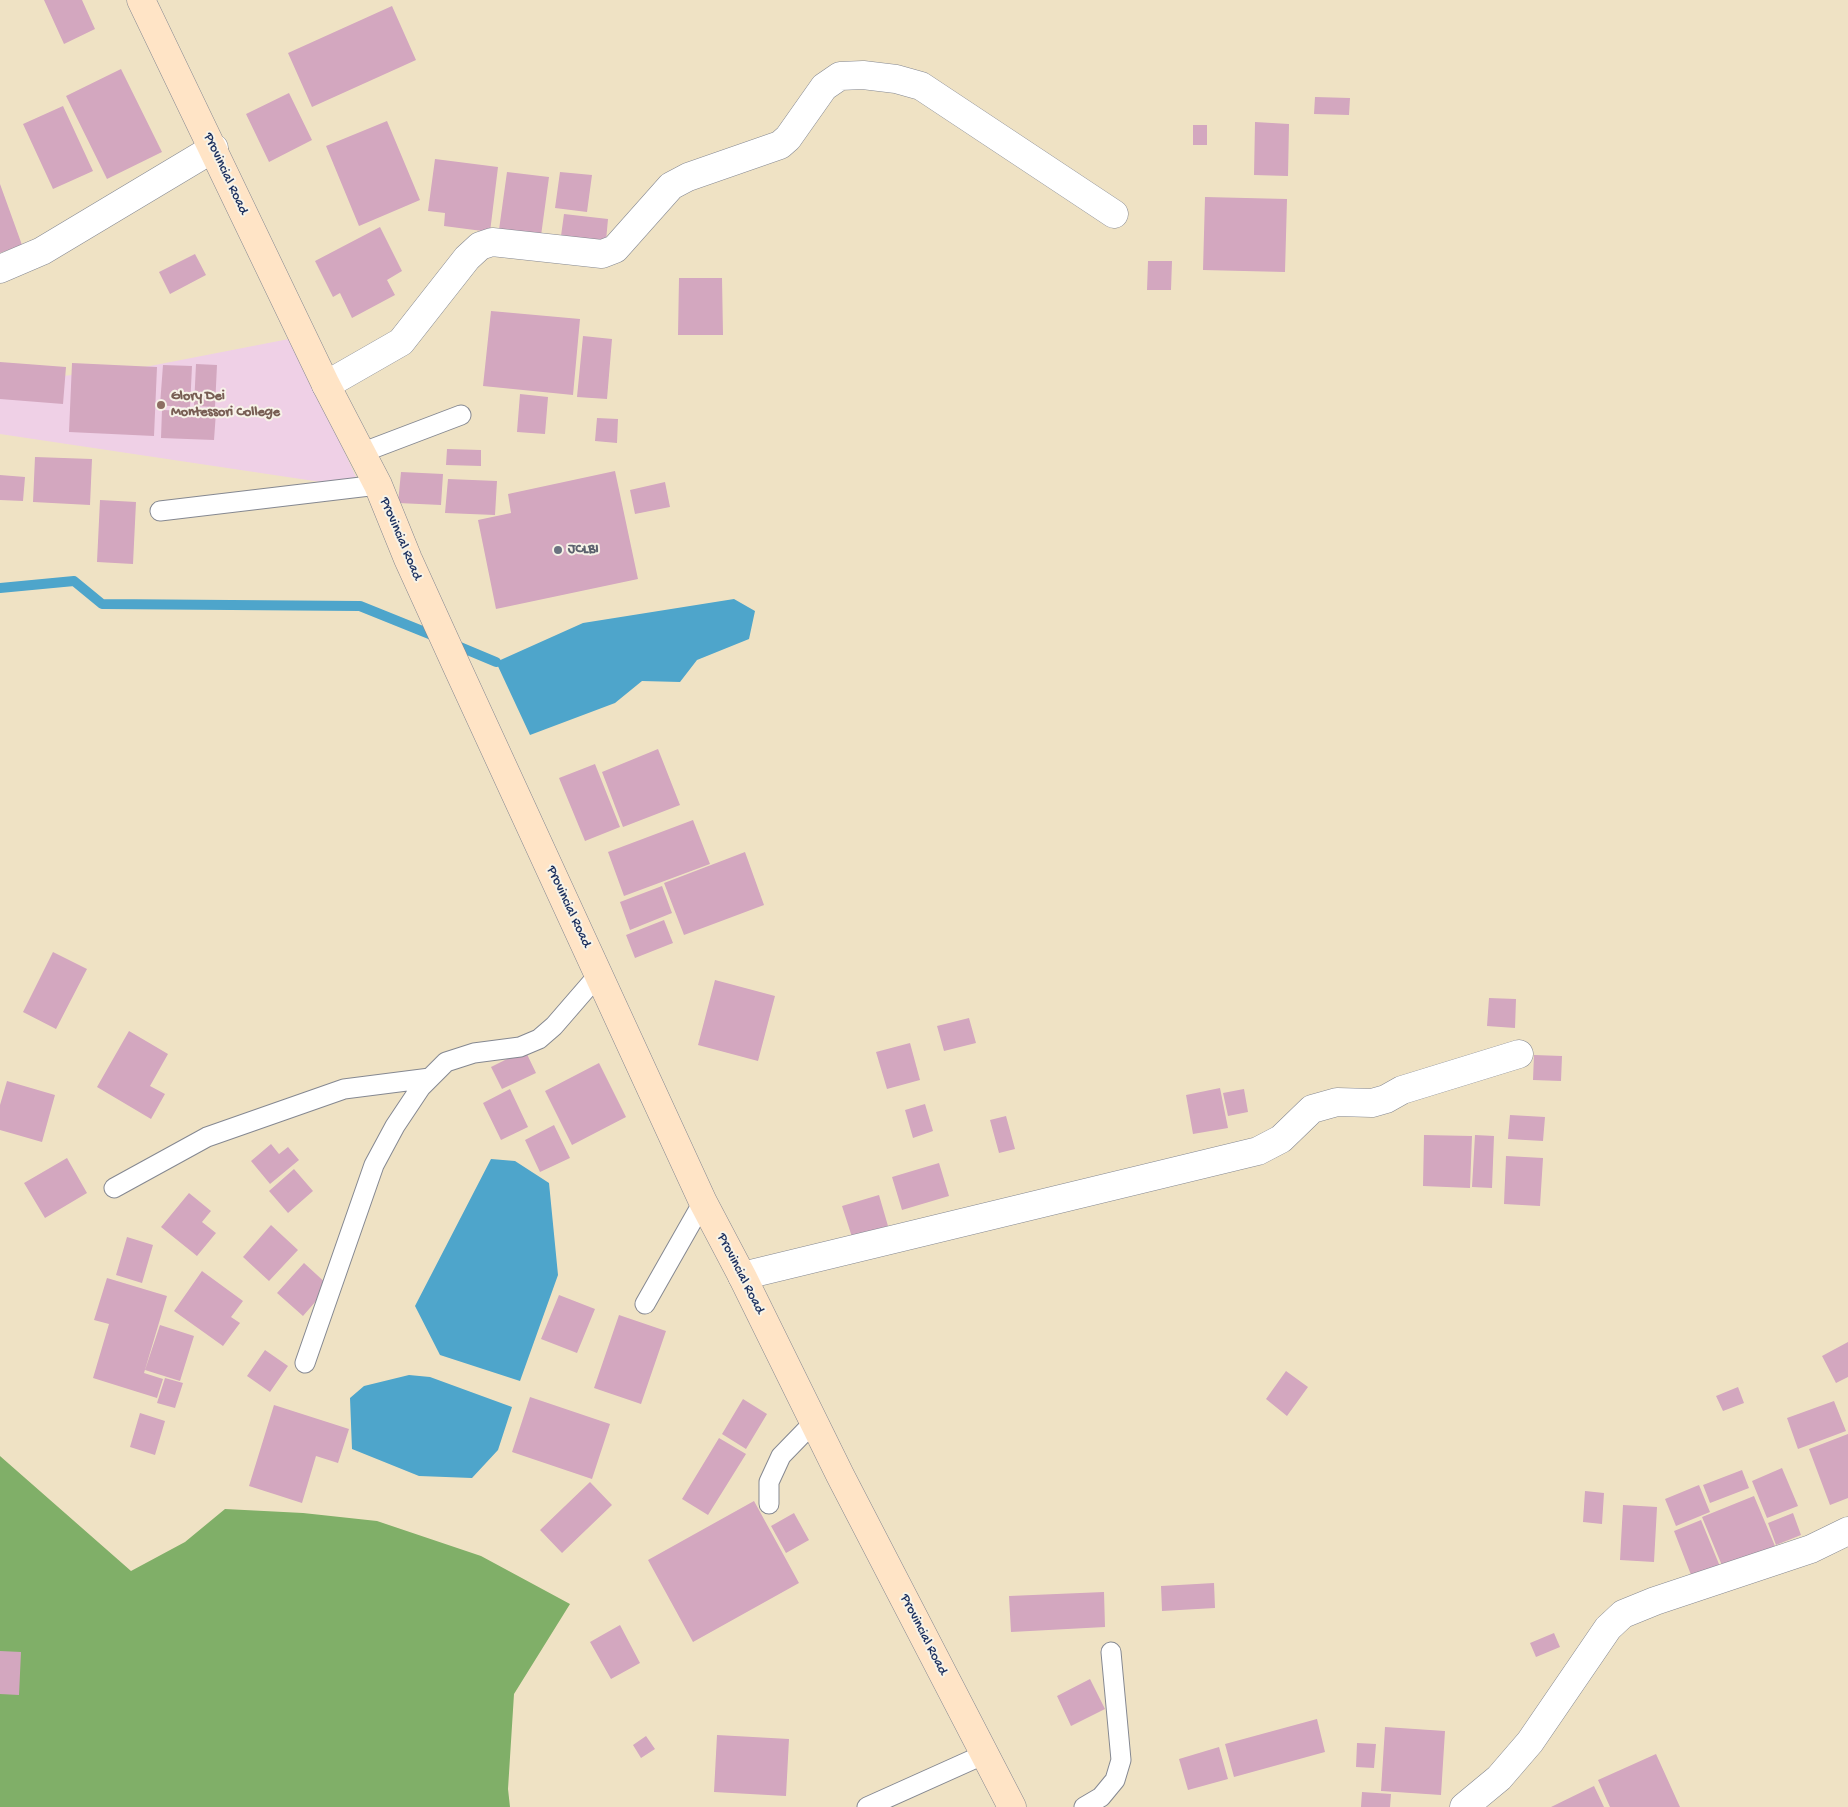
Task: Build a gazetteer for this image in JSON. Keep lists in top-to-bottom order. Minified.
{"streets":{"main road":["Provincial Road"]},"places":["Glory Dei Montessori College","JCLBI"]}
